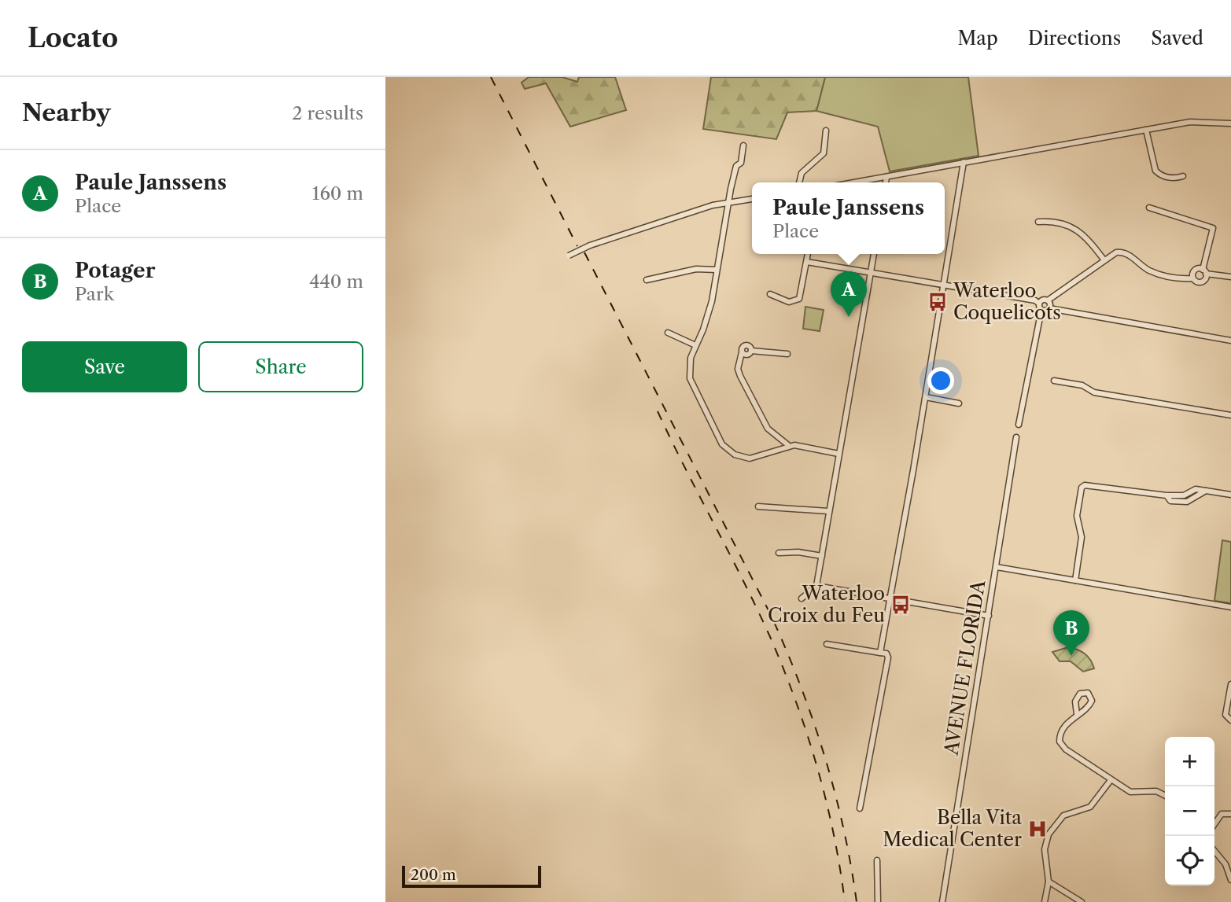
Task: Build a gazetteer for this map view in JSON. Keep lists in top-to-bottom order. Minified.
{"streets":{"street":["AVENUE FLORIDA"]},"places":{"bus stop":["Waterloo Coquelicots","Waterloo Croix du Feu"],"hospital":["Bella Vita Medical Center"]},"scale_bar":"200 m","page":{"header":"Locato","nav":["Map","Directions","Saved"],"heading":["Nearby","2 results"],"list":[{"mark":"A","name":"Paule Janssens","note":"Place","value":"160 m"},{"mark":"B","name":"Potager","note":"Park","value":"440 m"}],"popup":["Paule Janssens","Place"],"pins":["A","B"],"buttons":["Save","Share"],"map_buttons":["+","−"],"scale":"200 m"}}
